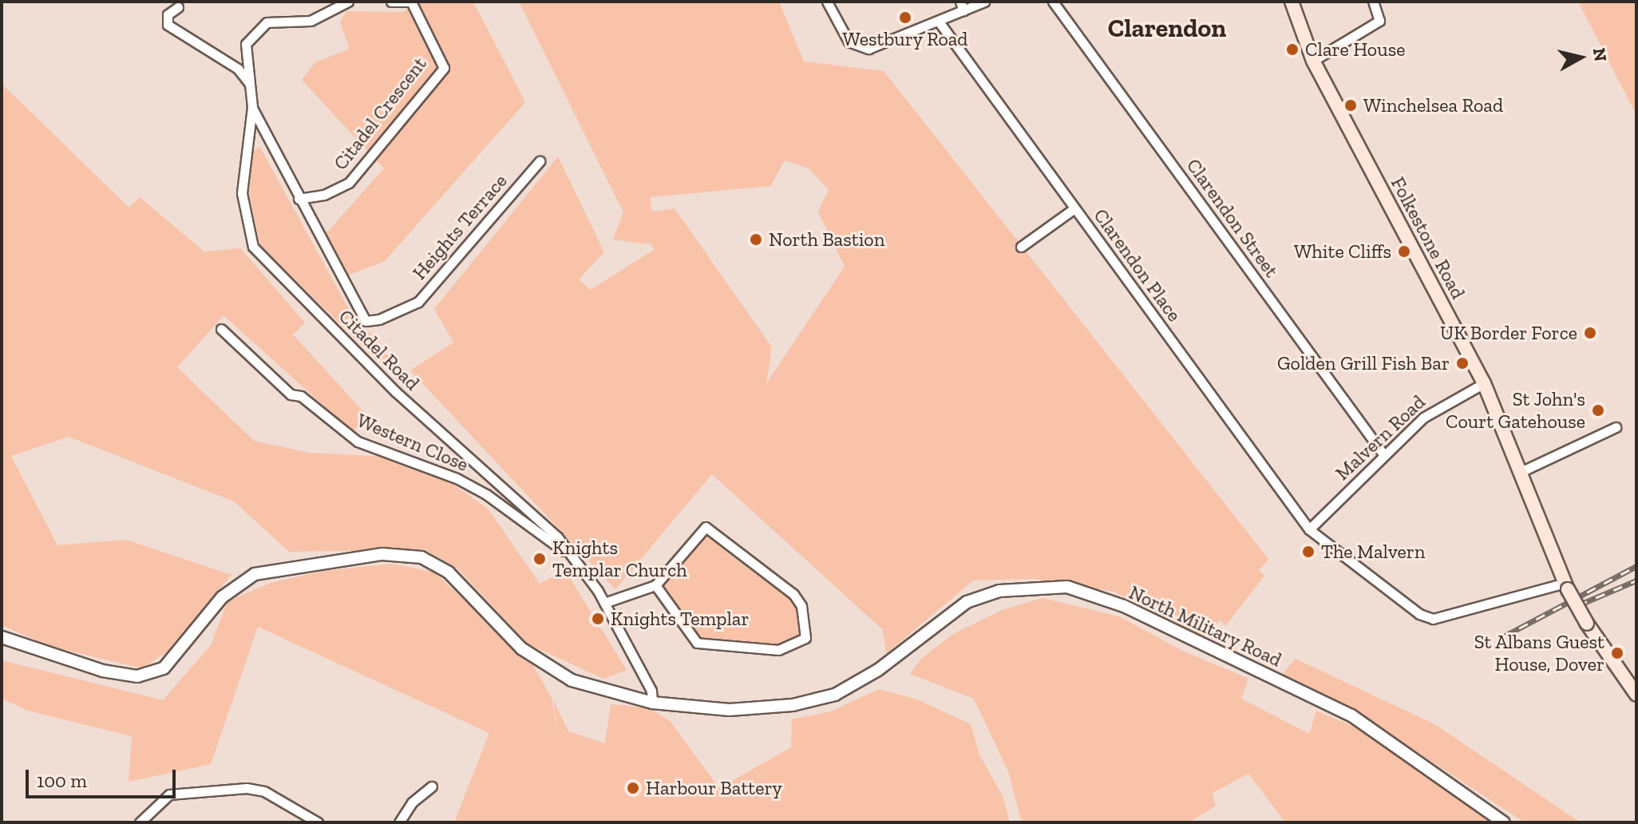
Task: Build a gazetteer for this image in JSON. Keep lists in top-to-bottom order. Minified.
{"streets":{"main road":["Folkestone Road"],"street":["Citadel Crescent","Clarendon Street","Heights Terrace","Clarendon Place","Citadel Road","Malvern Road","Western Close","North Military Road"]},"crossings":[["Citadel Crescent","Heights Terrace"],["Clarendon Street","Malvern Road"],["Folkestone Road","Clarendon Place"],["Folkestone Road","Malvern Road"],["Clarendon Place","Malvern Road"],["Citadel Road","Western Close"],["Citadel Road","North Military Road"]],"districts":["Clarendon"],"places":["Westbury Road","Clare House","Winchelsea Road","North Bastion","White Cliffs","UK Border Force","Golden Grill Fish Bar","St John's Court Gatehouse","The Malvern","Knights Templar Church","Knights Templar","St Albans Guest House, Dover","Harbour Battery"],"scale_bar":"100 m","north":"right"}
